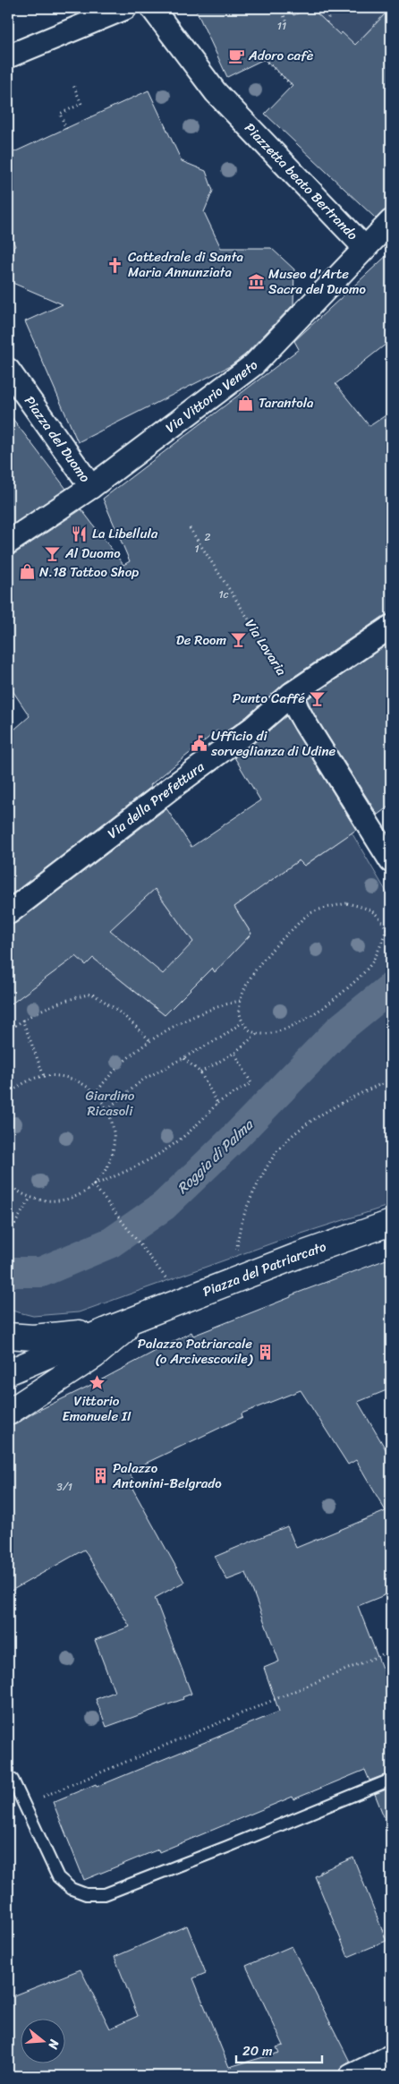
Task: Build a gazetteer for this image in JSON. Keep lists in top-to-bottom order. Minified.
{"streets":{"street":["Piazzetta beato Bertrando","Via Vittorio Veneto","Piazza del Duomo","Via della Prefettura","Piazza del Patriarcato"],"path":["Via Lovaria"]},"crossings":[["Piazzetta beato Bertrando","Via Vittorio Veneto"],["Via Vittorio Veneto","Piazza del Duomo"],["Via Lovaria","Via della Prefettura"]],"water":["Roggia di Palma"],"parks":["Giardino Ricasoli"],"places":{"cafe":["Adoro cafè"],"church":["Cattedrale di Santa Maria Annunziata"],"museum":["Museo d'Arte Sacra del Duomo"],"shop":["Tarantola","N.18 Tattoo Shop"],"restaurant":["La Libellula"],"bar":["Al Duomo","De Room","Punto Caffé"],"public building":["Ufficio di sorveglianza di Udine"],"building":["Palazzo Patriarcale (o Arcivescovile)","Palazzo Antonini-Belgrado"],"place":["Vittorio Emanuele II"]},"house_numbers":["11","2","1","1c","3/1"],"scale_bar":"20 m","north":"right"}
